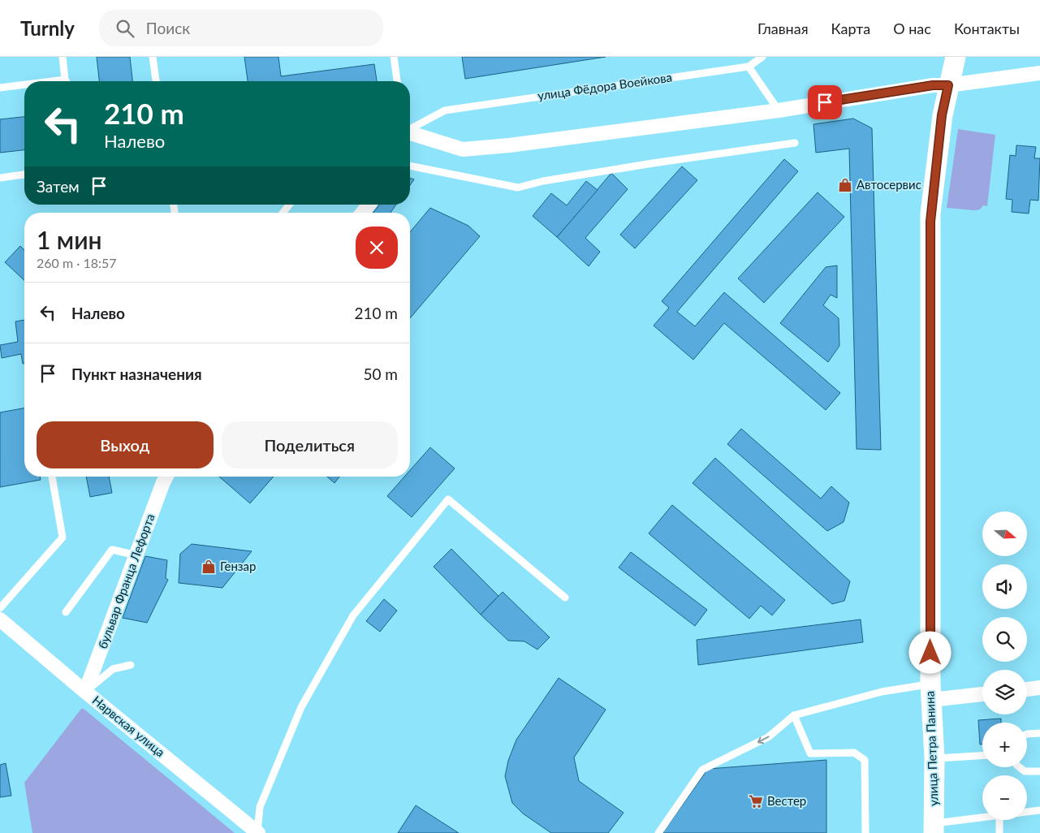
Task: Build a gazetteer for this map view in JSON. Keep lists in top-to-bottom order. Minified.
{"streets":{"main road":["улица Петра Панина"],"street":["бульвар Франца Лефорта","Нарвская улица"],"lane":["улица Фёдора Воейкова"]},"crossings":[["бульвар Франца Лефорта","Нарвская улица"]],"places":{"shop":["Автосервис","Гензар"],"supermarket":["Вестер"]},"north":"right","page":{"header":"Turnly","search":"Поиск","nav":["Главная","Карта","О нас","Контакты"],"turn":["210 m","Налево"],"then":"Затем","heading":["1 мин","260 m · 18:57"],"list":[{"name":"Налево","value":"210 m"},{"name":"Пункт назначения","value":"50 m"}],"buttons":["Выход","Поделиться"],"map_buttons":["+","−"]}}
